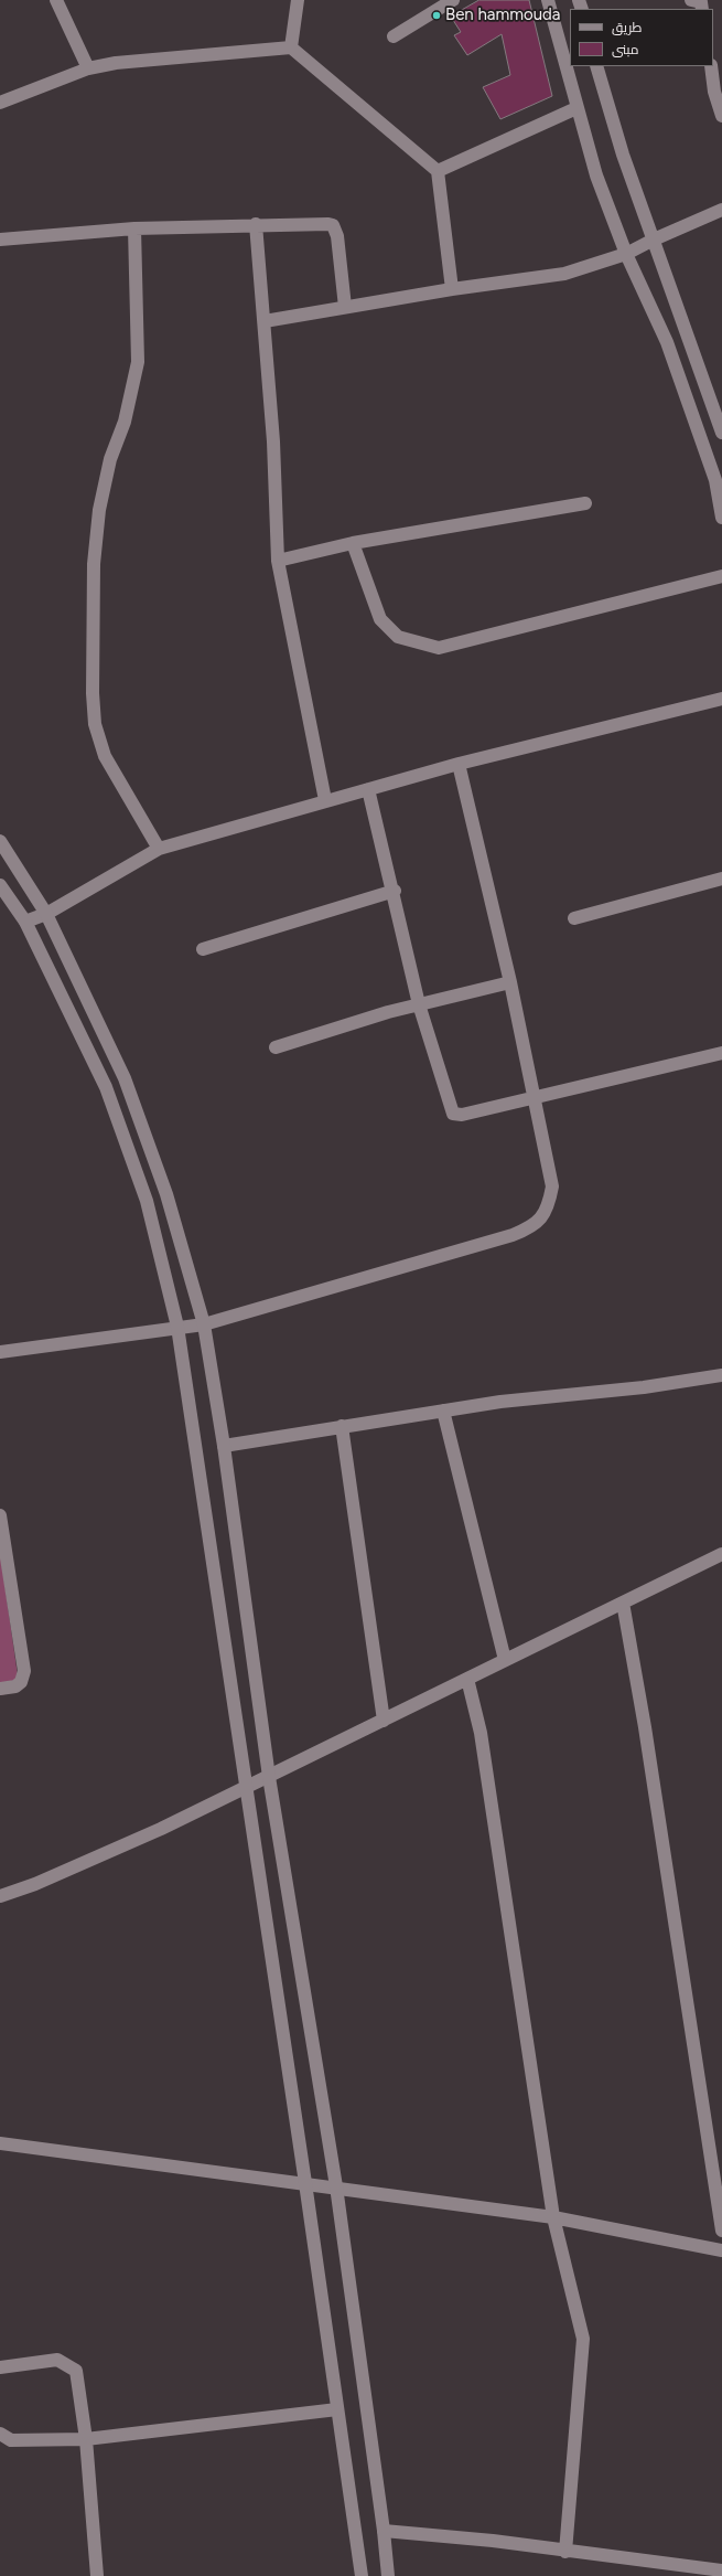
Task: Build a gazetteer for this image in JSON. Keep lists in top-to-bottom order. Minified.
{"places":["Ben hammouda"],"legend":["طريق","مبنى"]}
